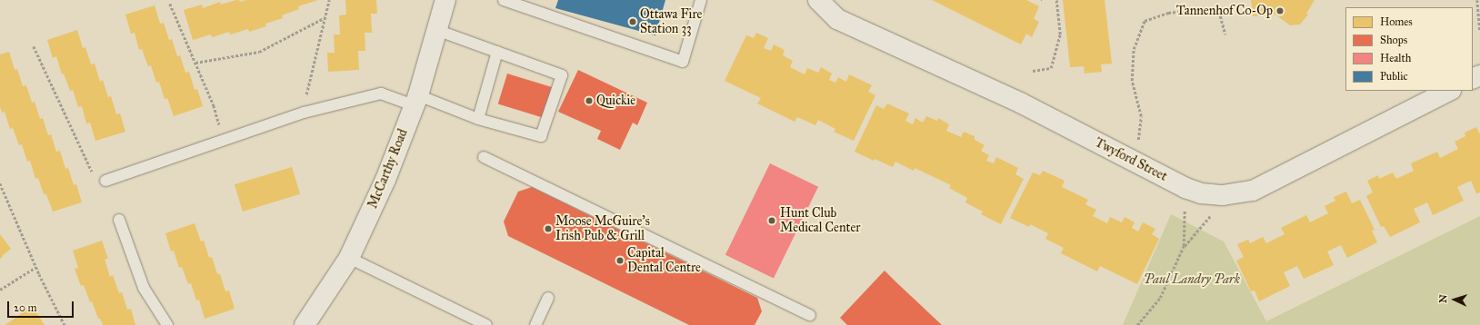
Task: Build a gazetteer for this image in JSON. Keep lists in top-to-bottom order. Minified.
{"streets":{"street":["Twyford Street","McCarthy Road"]},"parks":["Paul Landry Park"],"places":["Tannenhof Co-Op","Ottawa Fire Station 33","Quickie","Hunt Club Medical Center","Moose McGuire's Irish Pub & Grill","Capital Dental Centre"],"legend":["Homes","Shops","Health","Public"],"scale_bar":"20 m","north":"left"}
